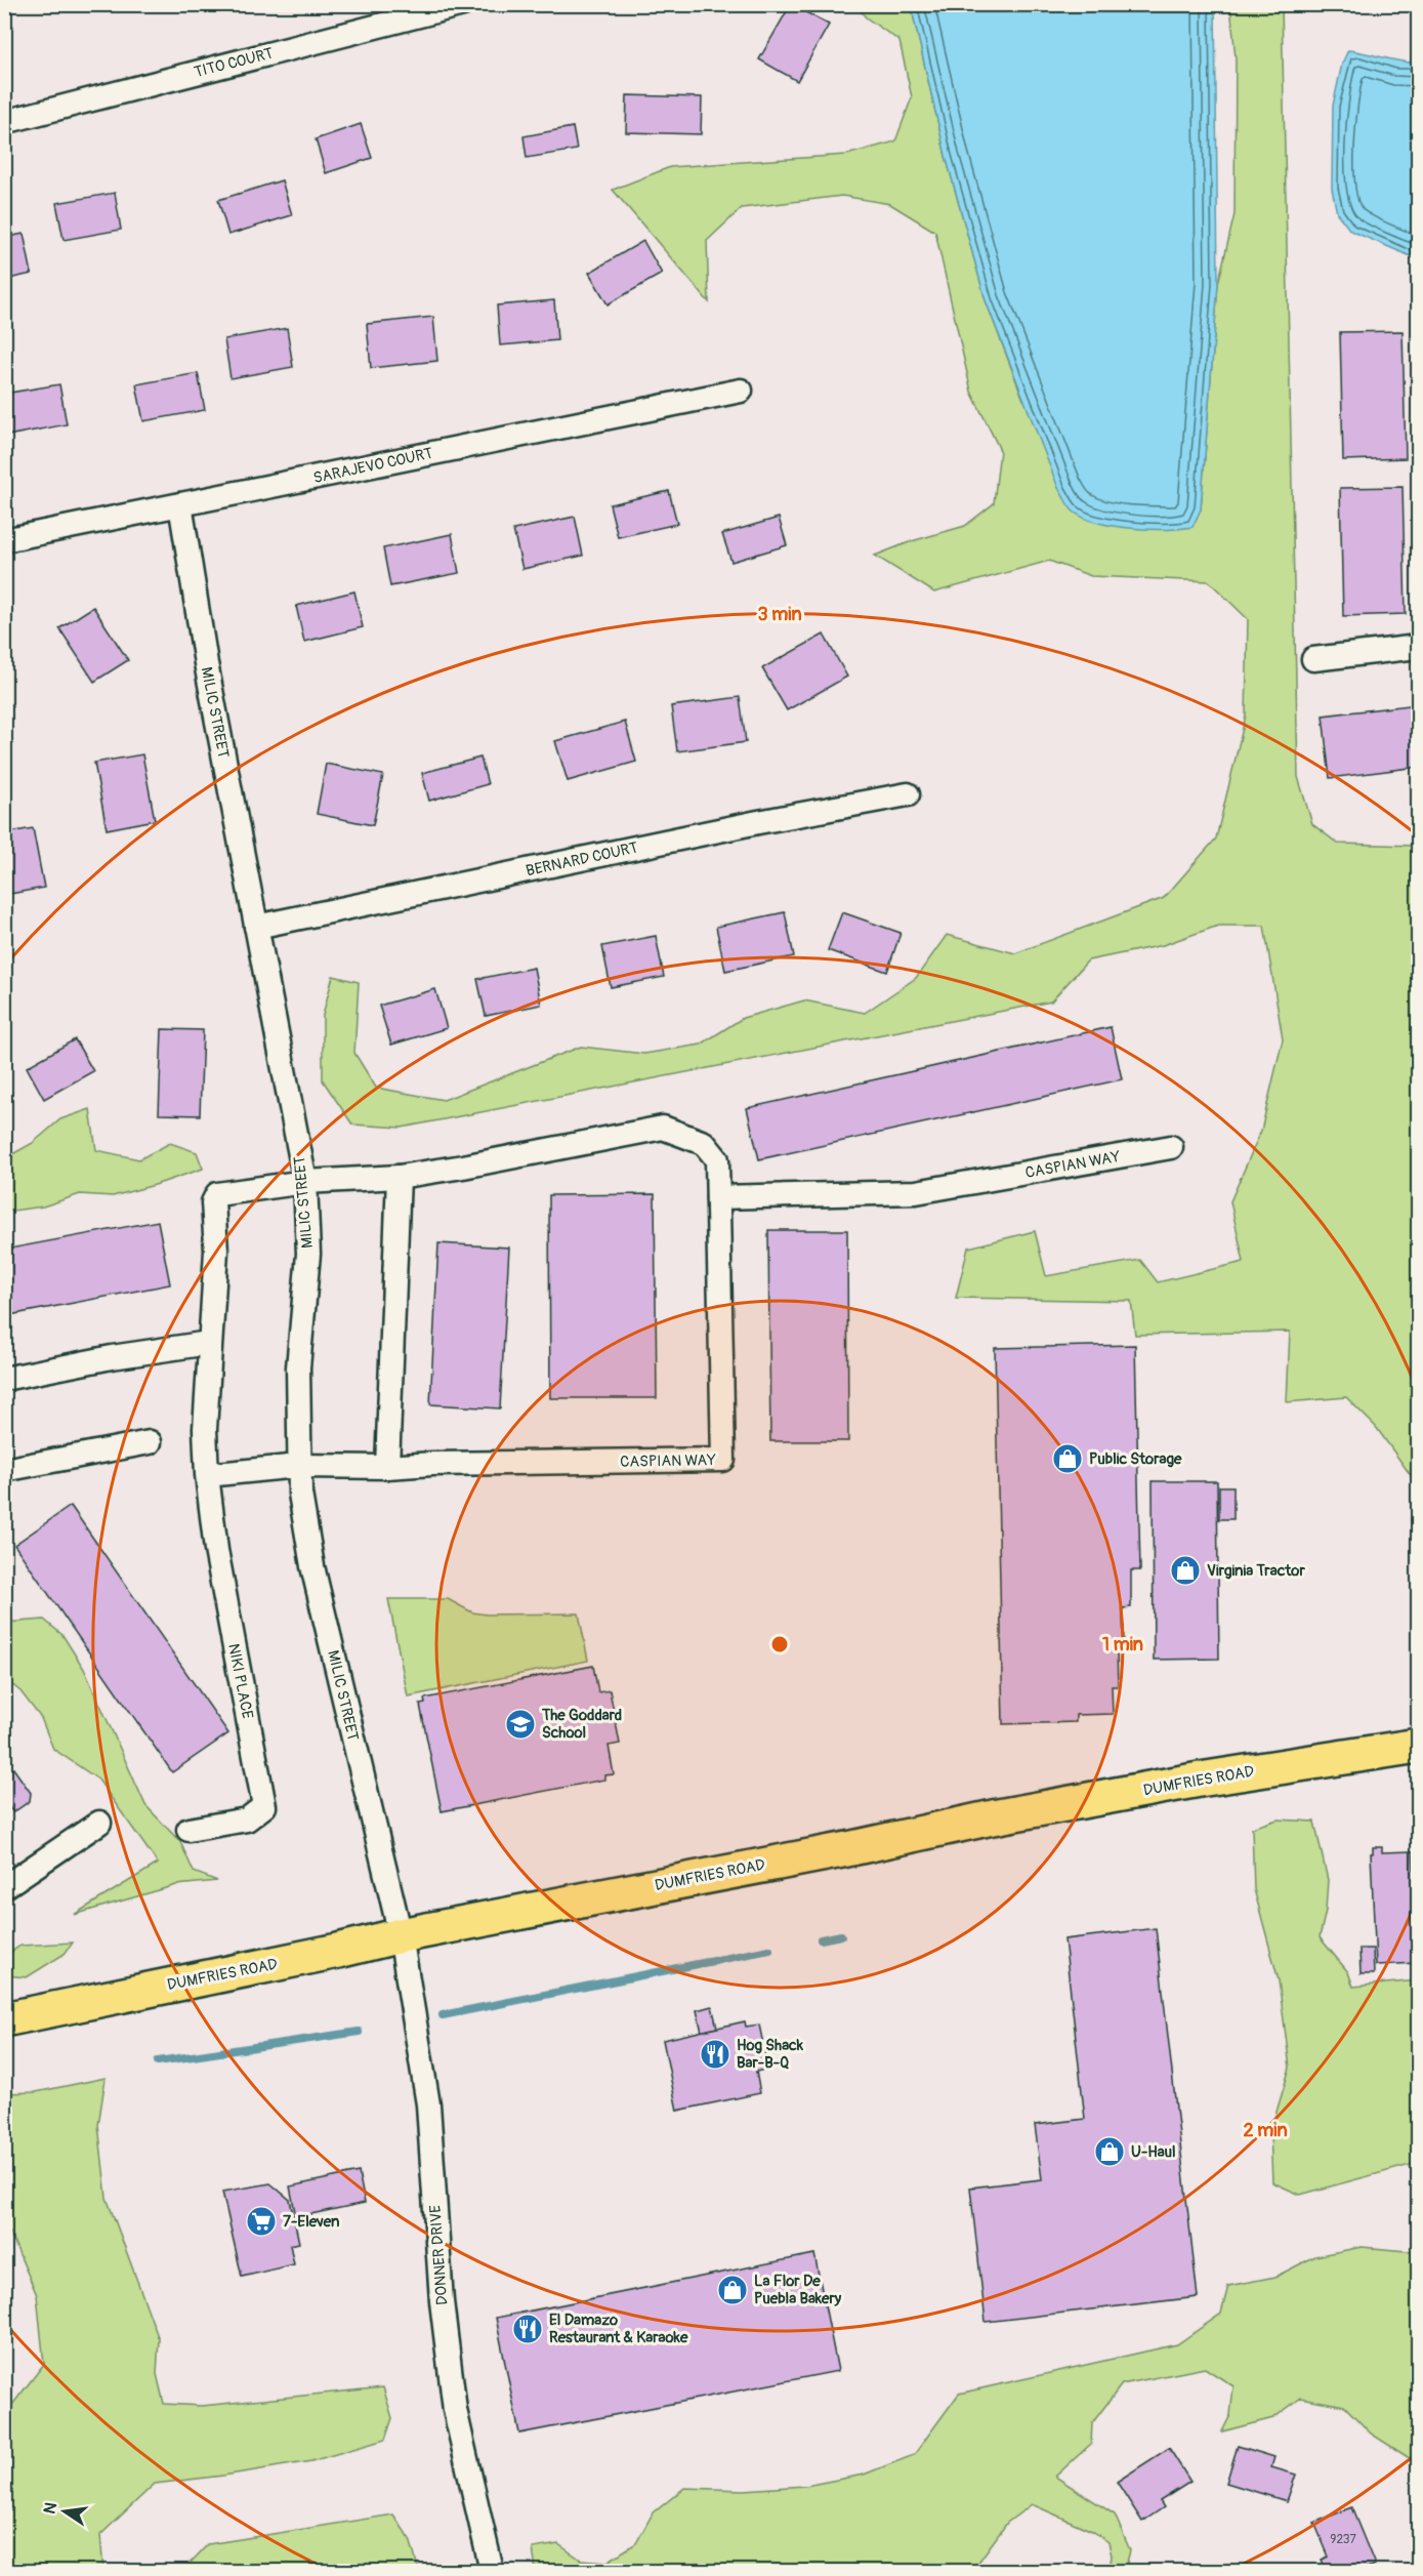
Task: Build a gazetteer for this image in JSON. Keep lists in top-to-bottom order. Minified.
{"streets":{"main road":["DUMFRIES ROAD"],"street":["TITO COURT","SARAJEVO COURT","MILIC STREET","BERNARD COURT","CASPIAN WAY","NIKI PLACE","DONNER DRIVE"]},"crossings":[["SARAJEVO COURT","MILIC STREET"],["MILIC STREET","BERNARD COURT"],["MILIC STREET","CASPIAN WAY"],["MILIC STREET","NIKI PLACE"],["MILIC STREET","DUMFRIES ROAD"],["MILIC STREET","DONNER DRIVE"],["CASPIAN WAY","NIKI PLACE"],["DUMFRIES ROAD","DONNER DRIVE"]],"places":{"shop":["Public Storage","Virginia Tractor","U-Haul","La Flor De Puebla Bakery"],"school or university":["The Goddard School"],"restaurant":["Hog Shack Bar-B-Q","El Damazo Restaurant & Karaoke"],"supermarket":["7-Eleven"]},"house_numbers":["9237"],"north":"left","rings":["3 min","1 min","2 min"]}
